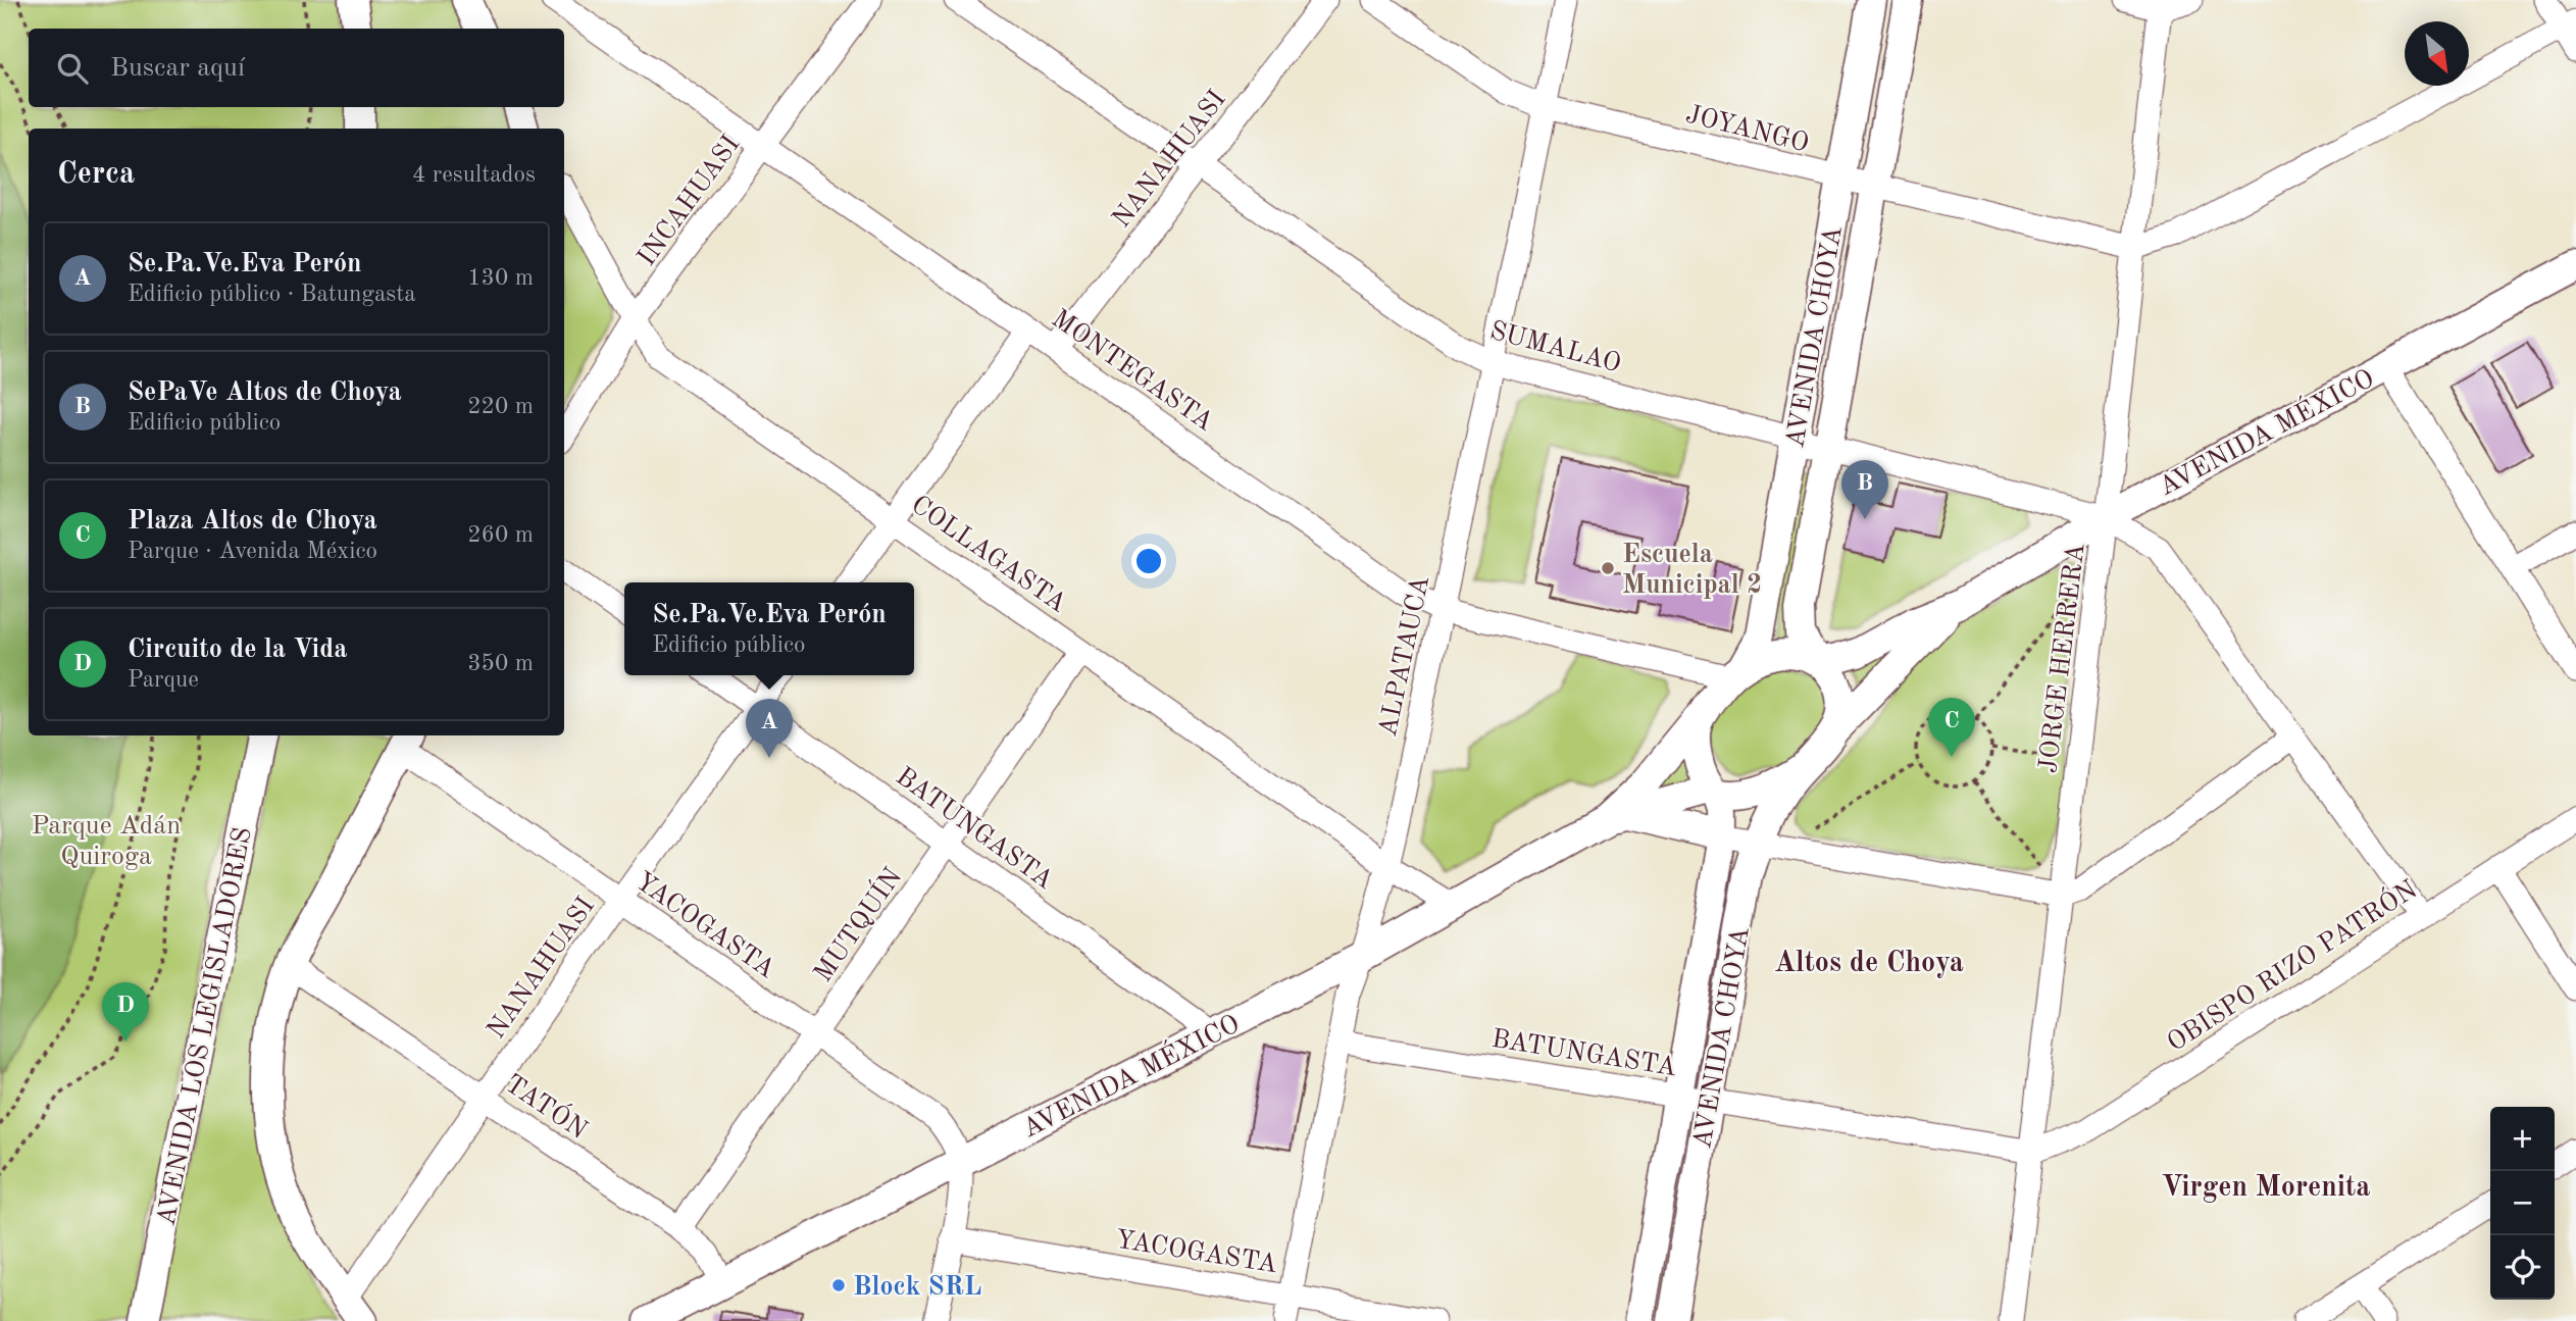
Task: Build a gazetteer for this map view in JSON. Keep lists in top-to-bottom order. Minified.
{"streets":{"main road":["AVENIDA CHOYA","AVENIDA MÉXICO","AVENIDA LOS LEGISLADORES"],"street":["JOYANGO","NANAHUASI","INCAHUASI","SUMALAO","MONTEGASTA","COLLAGASTA","ALPATAUCA","JORGE HERRERA","BATUNGASTA","YACOGASTA","MUTQUÍN","OBISPO RIZO PATRÓN","TATÓN"]},"crossings":[["JOYANGO","AVENIDA CHOYA"],["JOYANGO","ALPATAUCA"],["JOYANGO","JORGE HERRERA"],["NANAHUASI","SUMALAO"],["NANAHUASI","MONTEGASTA"],["NANAHUASI","BATUNGASTA"],["NANAHUASI","YACOGASTA"],["NANAHUASI","TATÓN"],["INCAHUASI","MONTEGASTA"],["INCAHUASI","COLLAGASTA"],["AVENIDA CHOYA","SUMALAO"],["AVENIDA CHOYA","MONTEGASTA"],["AVENIDA CHOYA","AVENIDA MÉXICO"],["AVENIDA CHOYA","BATUNGASTA"],["SUMALAO","AVENIDA MÉXICO"],["SUMALAO","ALPATAUCA"],["SUMALAO","JORGE HERRERA"],["SUMALAO","OBISPO RIZO PATRÓN"],["MONTEGASTA","AVENIDA MÉXICO"],["MONTEGASTA","ALPATAUCA"],["AVENIDA MÉXICO","COLLAGASTA"],["AVENIDA MÉXICO","ALPATAUCA"],["AVENIDA MÉXICO","JORGE HERRERA"],["AVENIDA MÉXICO","BATUNGASTA"],["AVENIDA MÉXICO","YACOGASTA"],["AVENIDA MÉXICO","TATÓN"],["COLLAGASTA","ALPATAUCA"],["COLLAGASTA","MUTQUÍN"],["ALPATAUCA","BATUNGASTA"],["ALPATAUCA","YACOGASTA"],["JORGE HERRERA","BATUNGASTA"],["JORGE HERRERA","OBISPO RIZO PATRÓN"],["BATUNGASTA","MUTQUÍN"],["BATUNGASTA","OBISPO RIZO PATRÓN"],["YACOGASTA","MUTQUÍN"],["MUTQUÍN","TATÓN"]],"districts":["Altos de Choya","Virgen Morenita"],"parks":["Parque Adán Quiroga"],"places":["Escuela Municipal 2","Block SRL"],"north":"bottom right","page":{"search":"Buscar aquí","heading":["Cerca","4 resultados"],"list":[{"mark":"A","name":"Se.Pa.Ve.Eva Perón","note":"Edificio público · Batungasta","value":"130 m"},{"mark":"B","name":"SePaVe Altos de Choya","note":"Edificio público","value":"220 m"},{"mark":"C","name":"Plaza Altos de Choya","note":"Parque · Avenida México","value":"260 m"},{"mark":"D","name":"Circuito de la Vida","note":"Parque","value":"350 m"}],"pins":["B","C","A","D"],"popup":["Se.Pa.Ve.Eva Perón","Edificio público"],"map_buttons":["+","−"]}}
